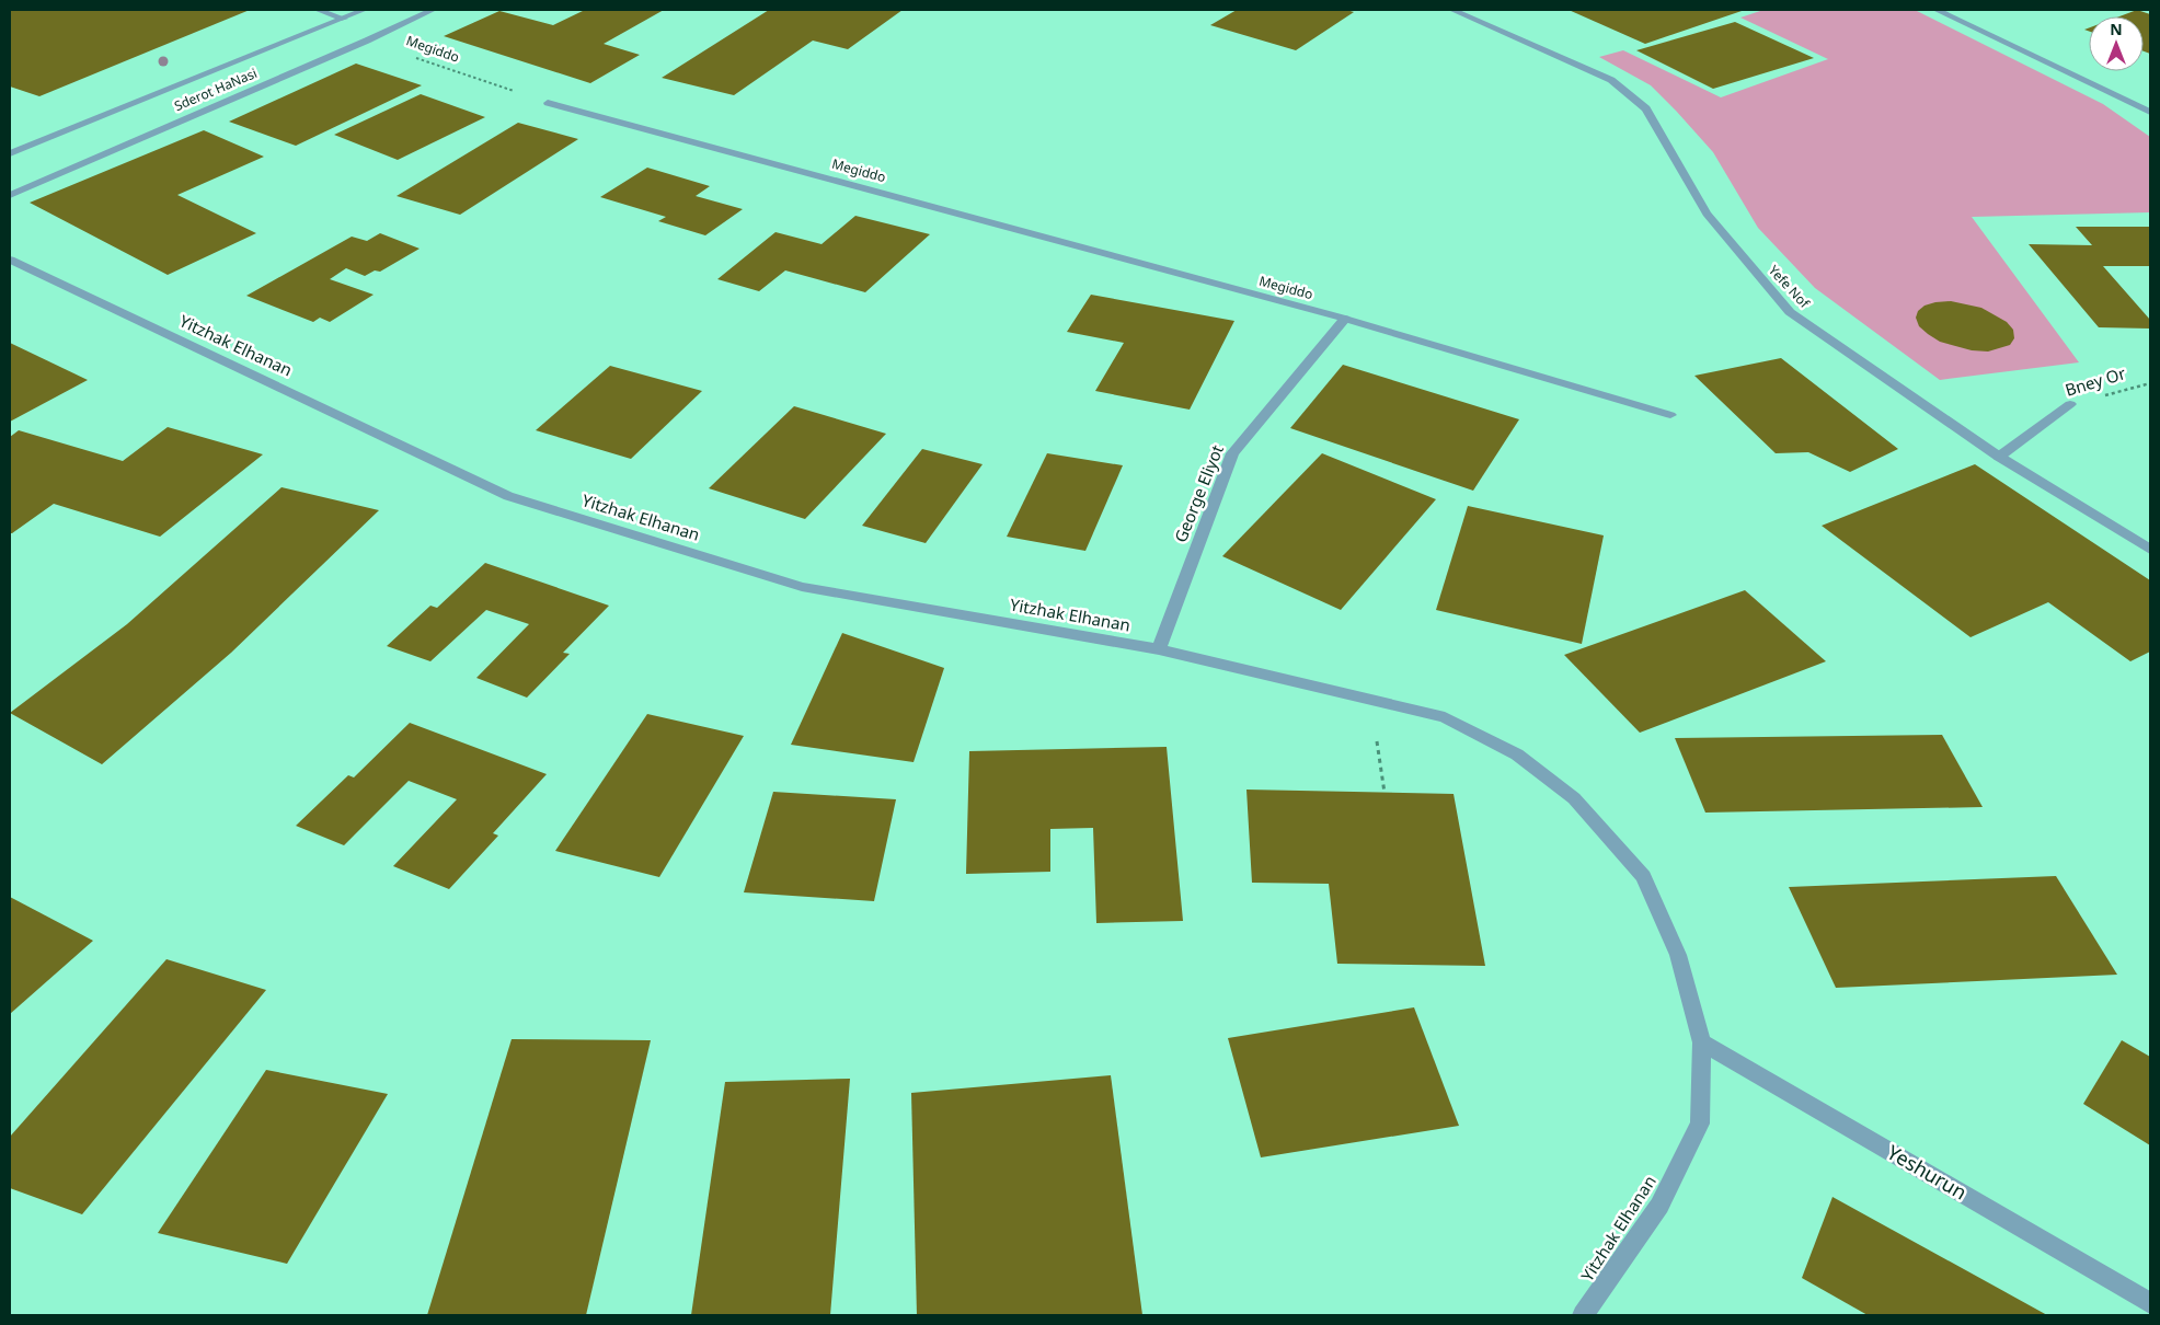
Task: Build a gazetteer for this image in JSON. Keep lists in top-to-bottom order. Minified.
{"streets":{"street":["Megiddo","Sderot HaNasi","Yefe Nof","Yitzhak Elhanan","Bney Or","George Eliyot","Yeshurun"]},"crossings":[["Megiddo","Sderot HaNasi"],["Megiddo","George Eliyot"],["Yefe Nof","Bney Or"],["Yitzhak Elhanan","George Eliyot"],["Yitzhak Elhanan","Yeshurun"]],"north":"top"}
